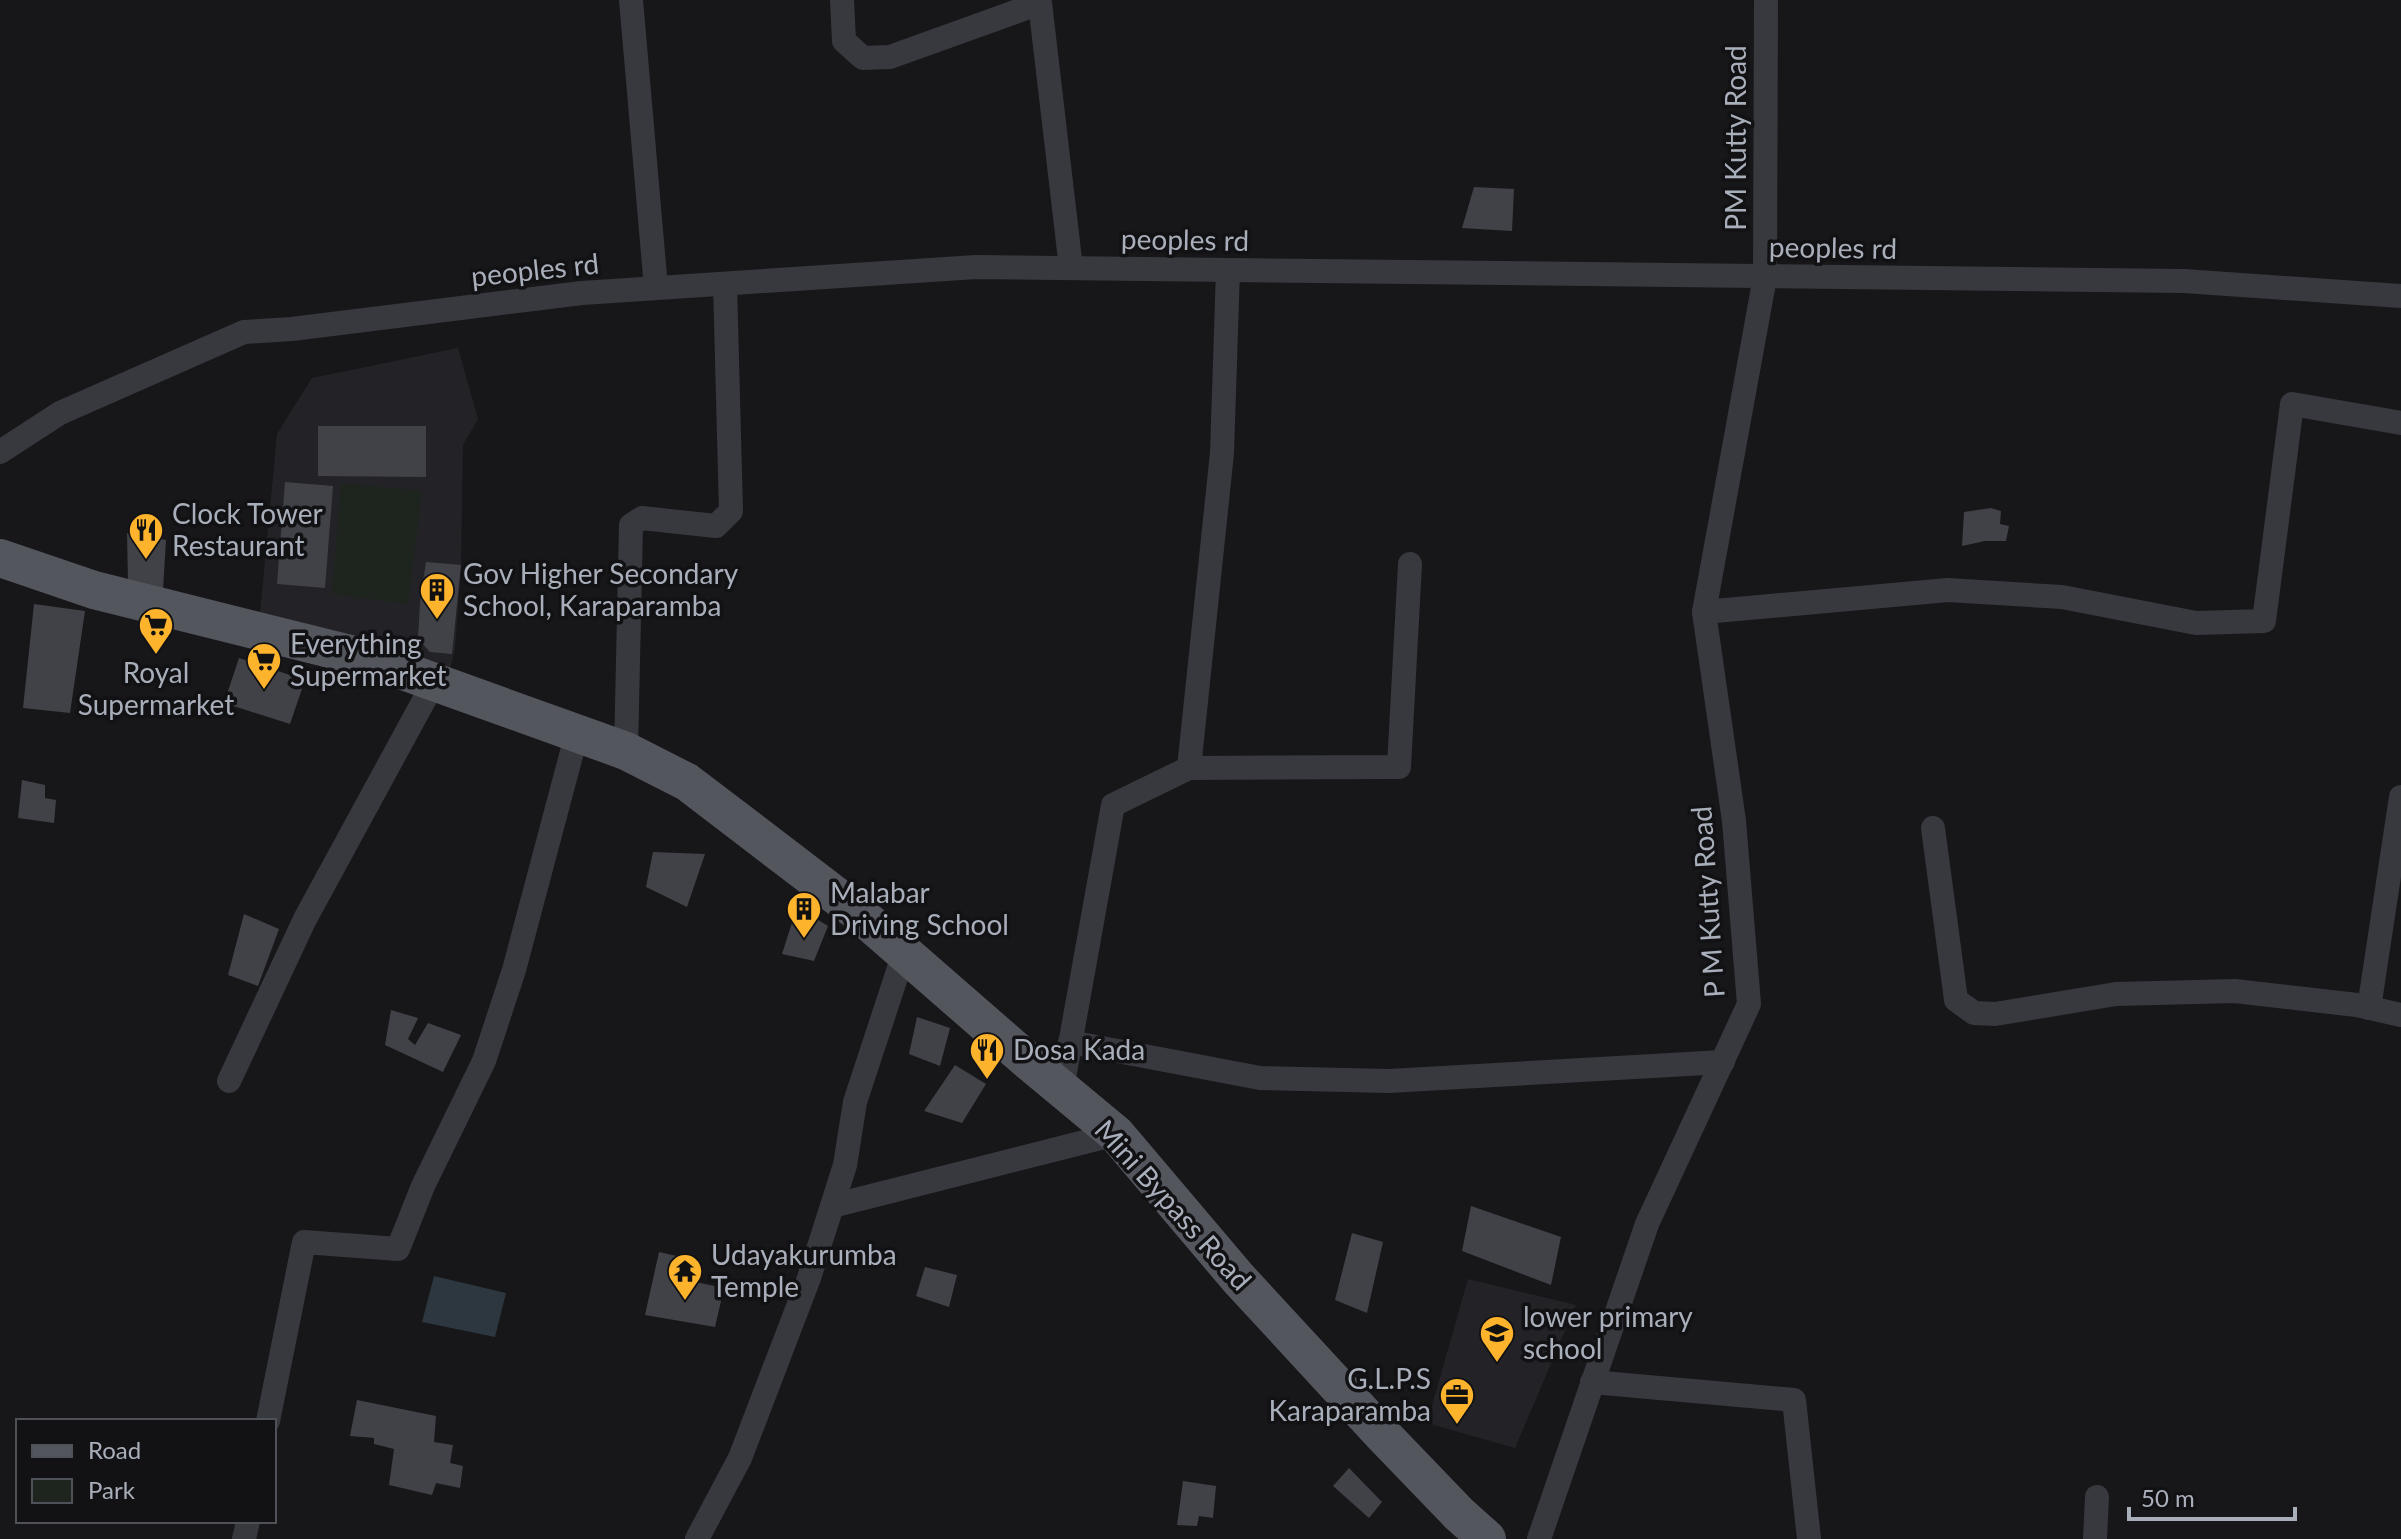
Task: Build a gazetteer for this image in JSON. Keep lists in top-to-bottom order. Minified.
{"streets":{"main road":["Mini Bypass Road"],"street":["PM Kutty Road","peoples rd","P M Kutty Road"]},"crossings":[["PM Kutty Road","peoples rd"],["PM Kutty Road","P M Kutty Road"],["peoples rd","P M Kutty Road"]],"places":{"restaurant":["Clock Tower Restaurant","Dosa Kada"],"building":["Gov Higher Secondary School, Karaparamba","Malabar Driving School"],"supermarket":["Royal Supermarket","Everything Supermarket"],"temple":["Udayakurumba Temple"],"school or university":["lower primary school"],"office":["G.L.P.S Karaparamba"]},"legend":["Road","Park"],"scale_bar":"50 m"}
